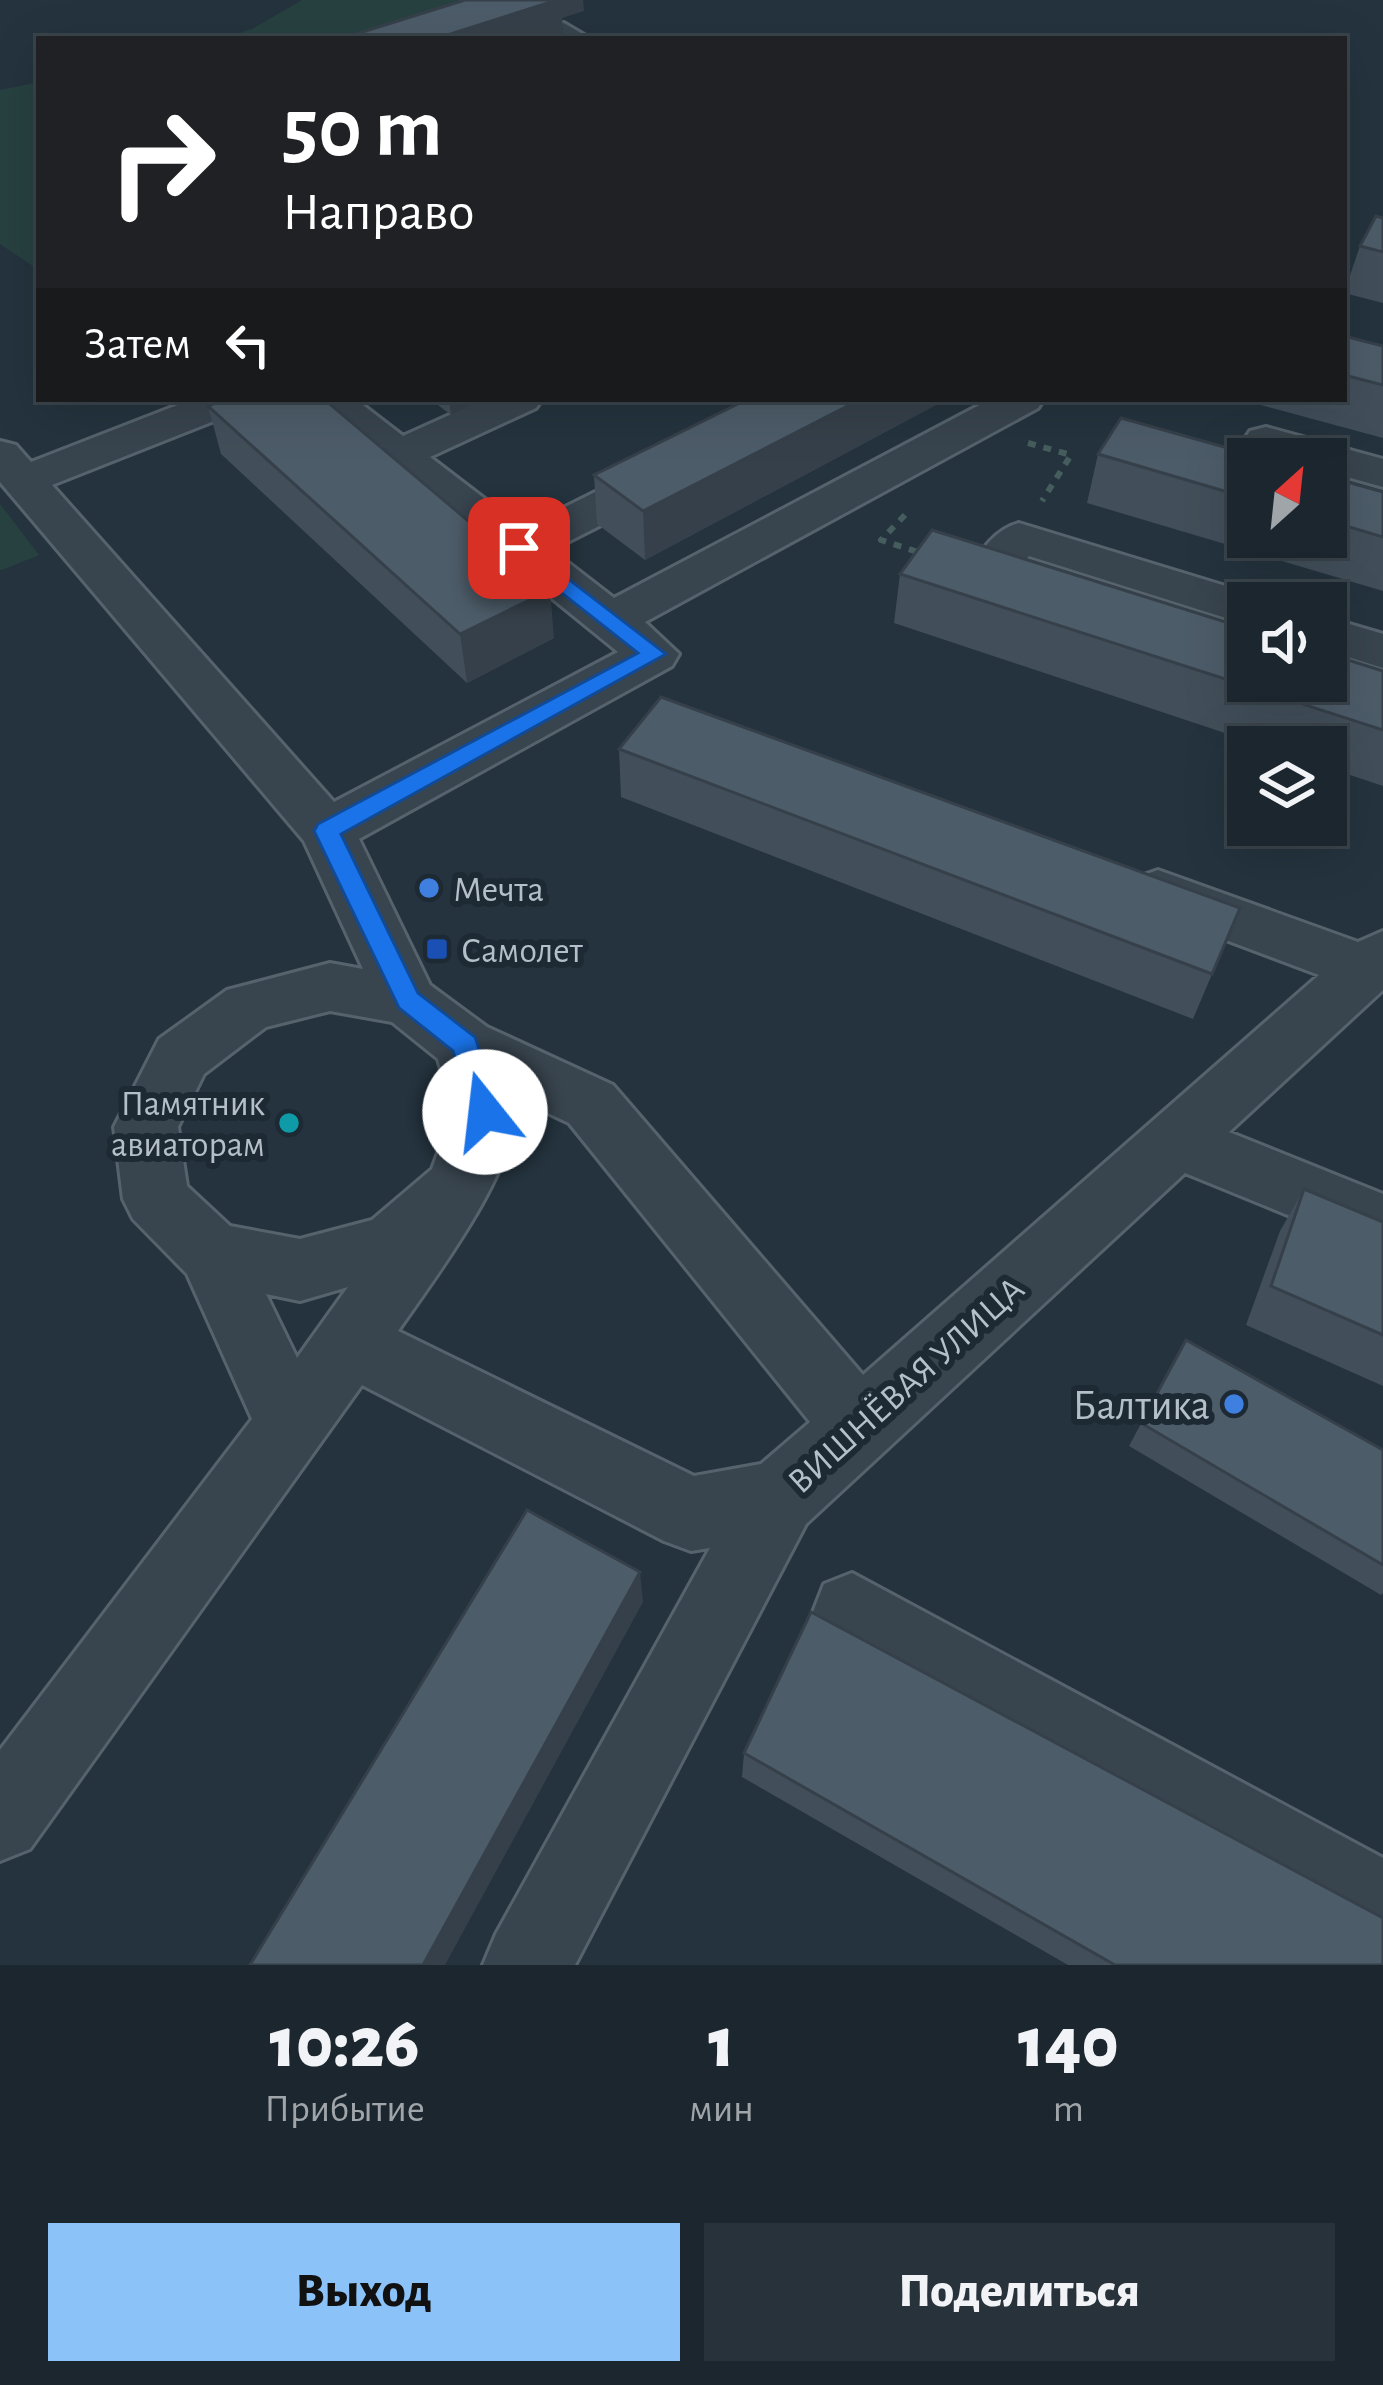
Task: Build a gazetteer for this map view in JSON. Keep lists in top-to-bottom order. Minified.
{"streets":{"street":["ВИШНЁВАЯ УЛИЦА"]},"places":{"other":["Мечта","Памятник авиаторам","Балтика"],"transit":["Самолет"]},"north":"top right","page":{"turn":["50 m","Направо"],"then":"Затем","eta":["10:26","Прибытие","1","мин","140","m"],"buttons":["Выход","Поделиться"]}}
